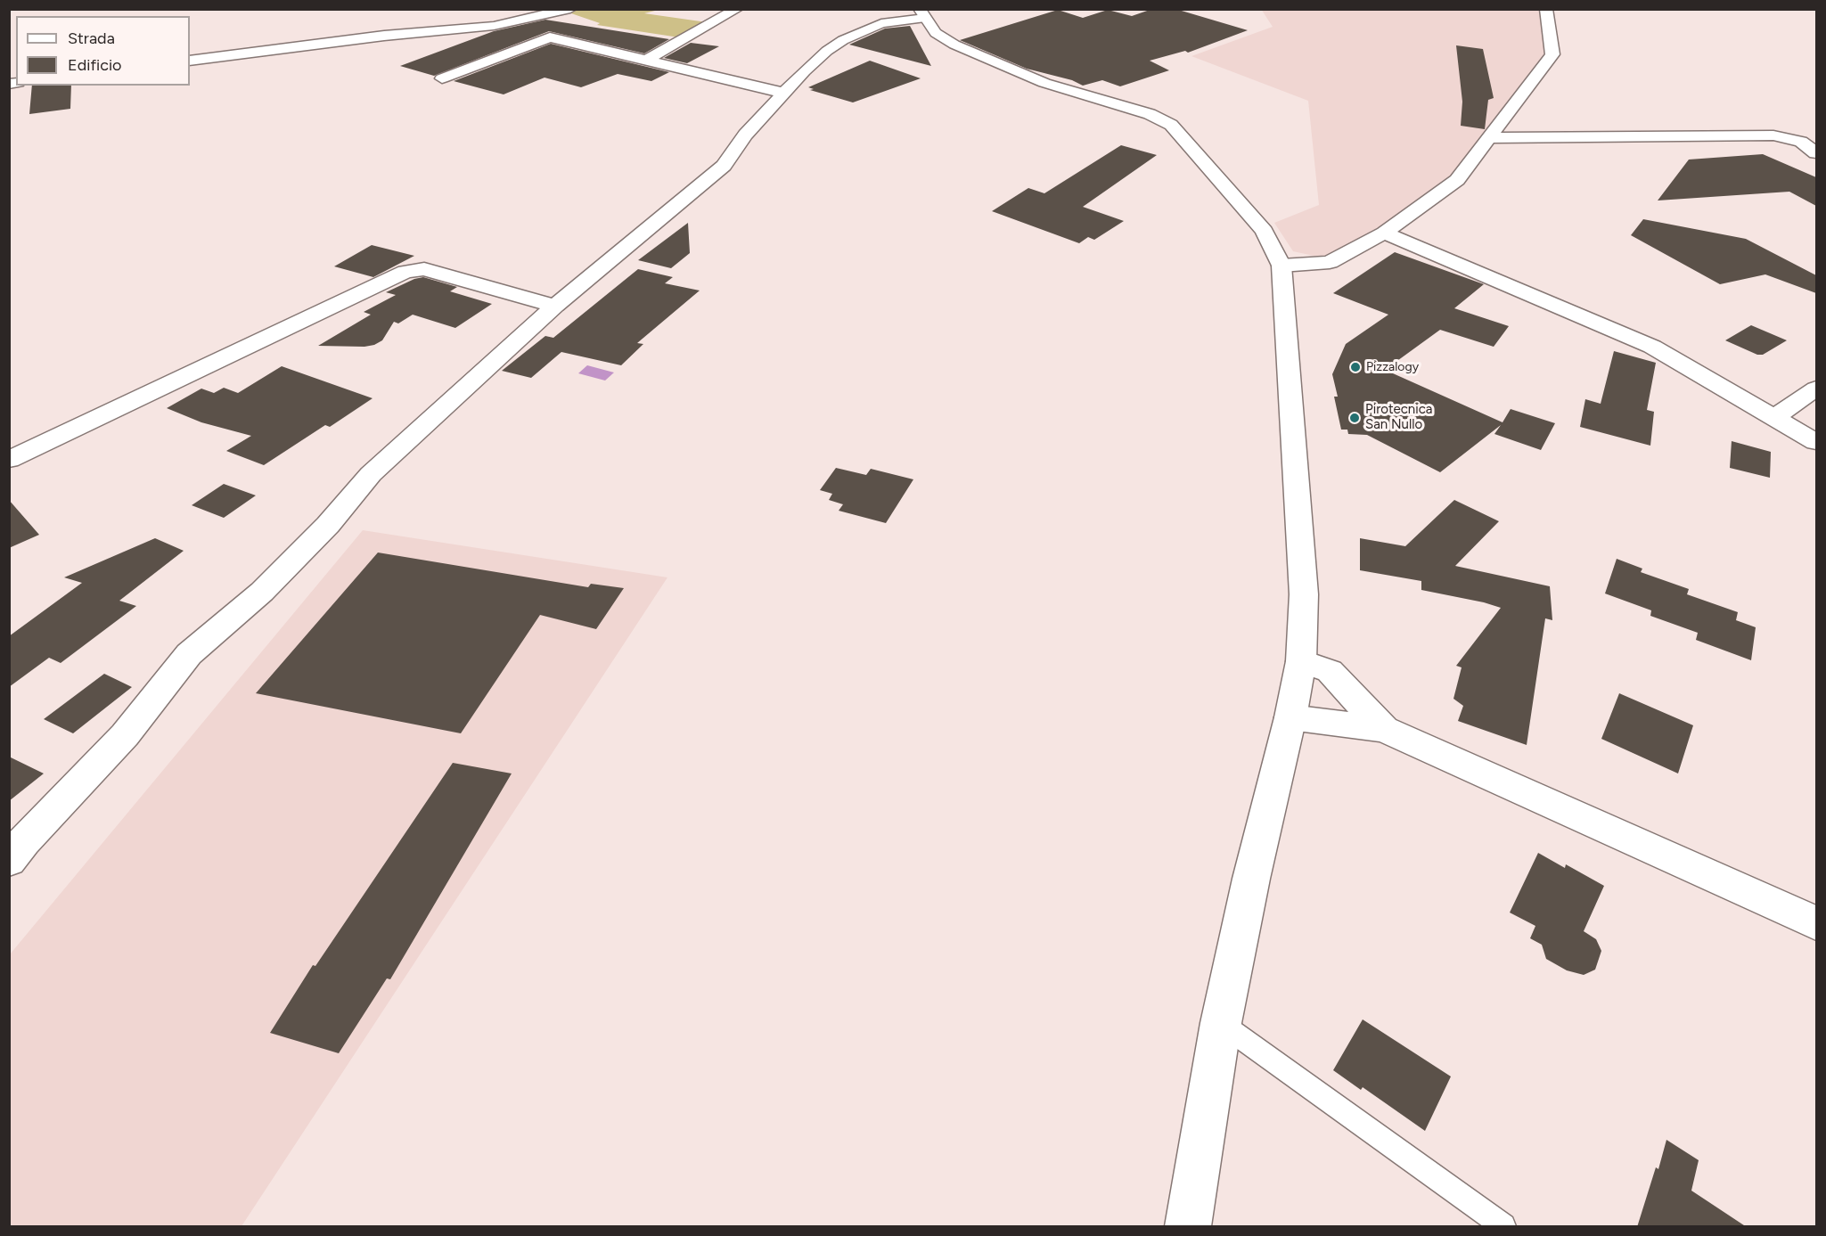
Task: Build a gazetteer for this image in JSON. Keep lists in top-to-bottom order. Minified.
{"places":["Pizzalogy","Pirotecnica San Nullo"],"legend":["Strada","Edificio"]}
